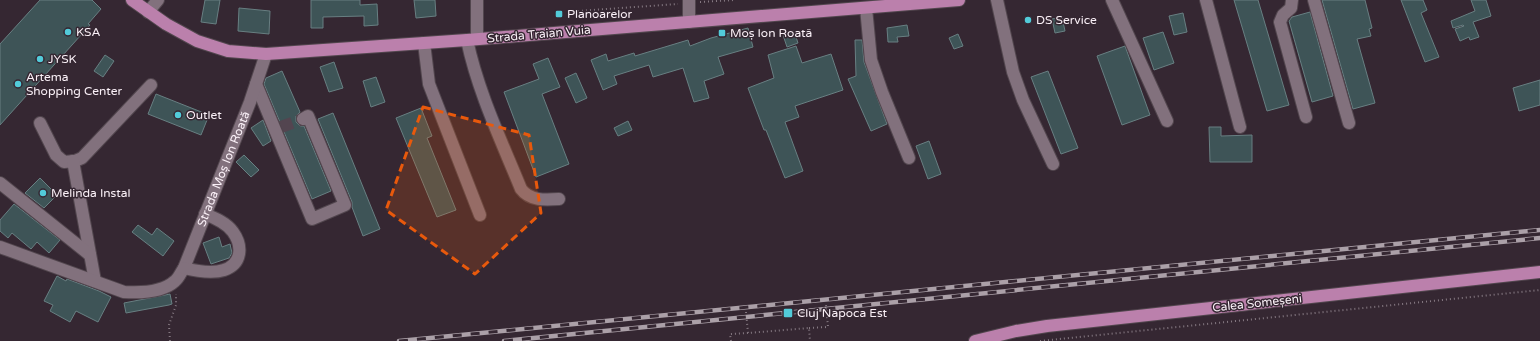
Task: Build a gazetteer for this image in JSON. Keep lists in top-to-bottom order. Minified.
{"streets":{"main road":["Strada Traian Vuia","Calea Someșeni"],"street":["Strada Moș Ion Roată"]},"crossings":[["Strada Traian Vuia","Strada Moș Ion Roată"]],"places":{"transit":["Planoarelor","Moș Ion Roată","Cluj Napoca Est"],"other":["DS Service","KSA","JYSK","Artema Shopping Center","Outlet","Melinda Instal"]}}
